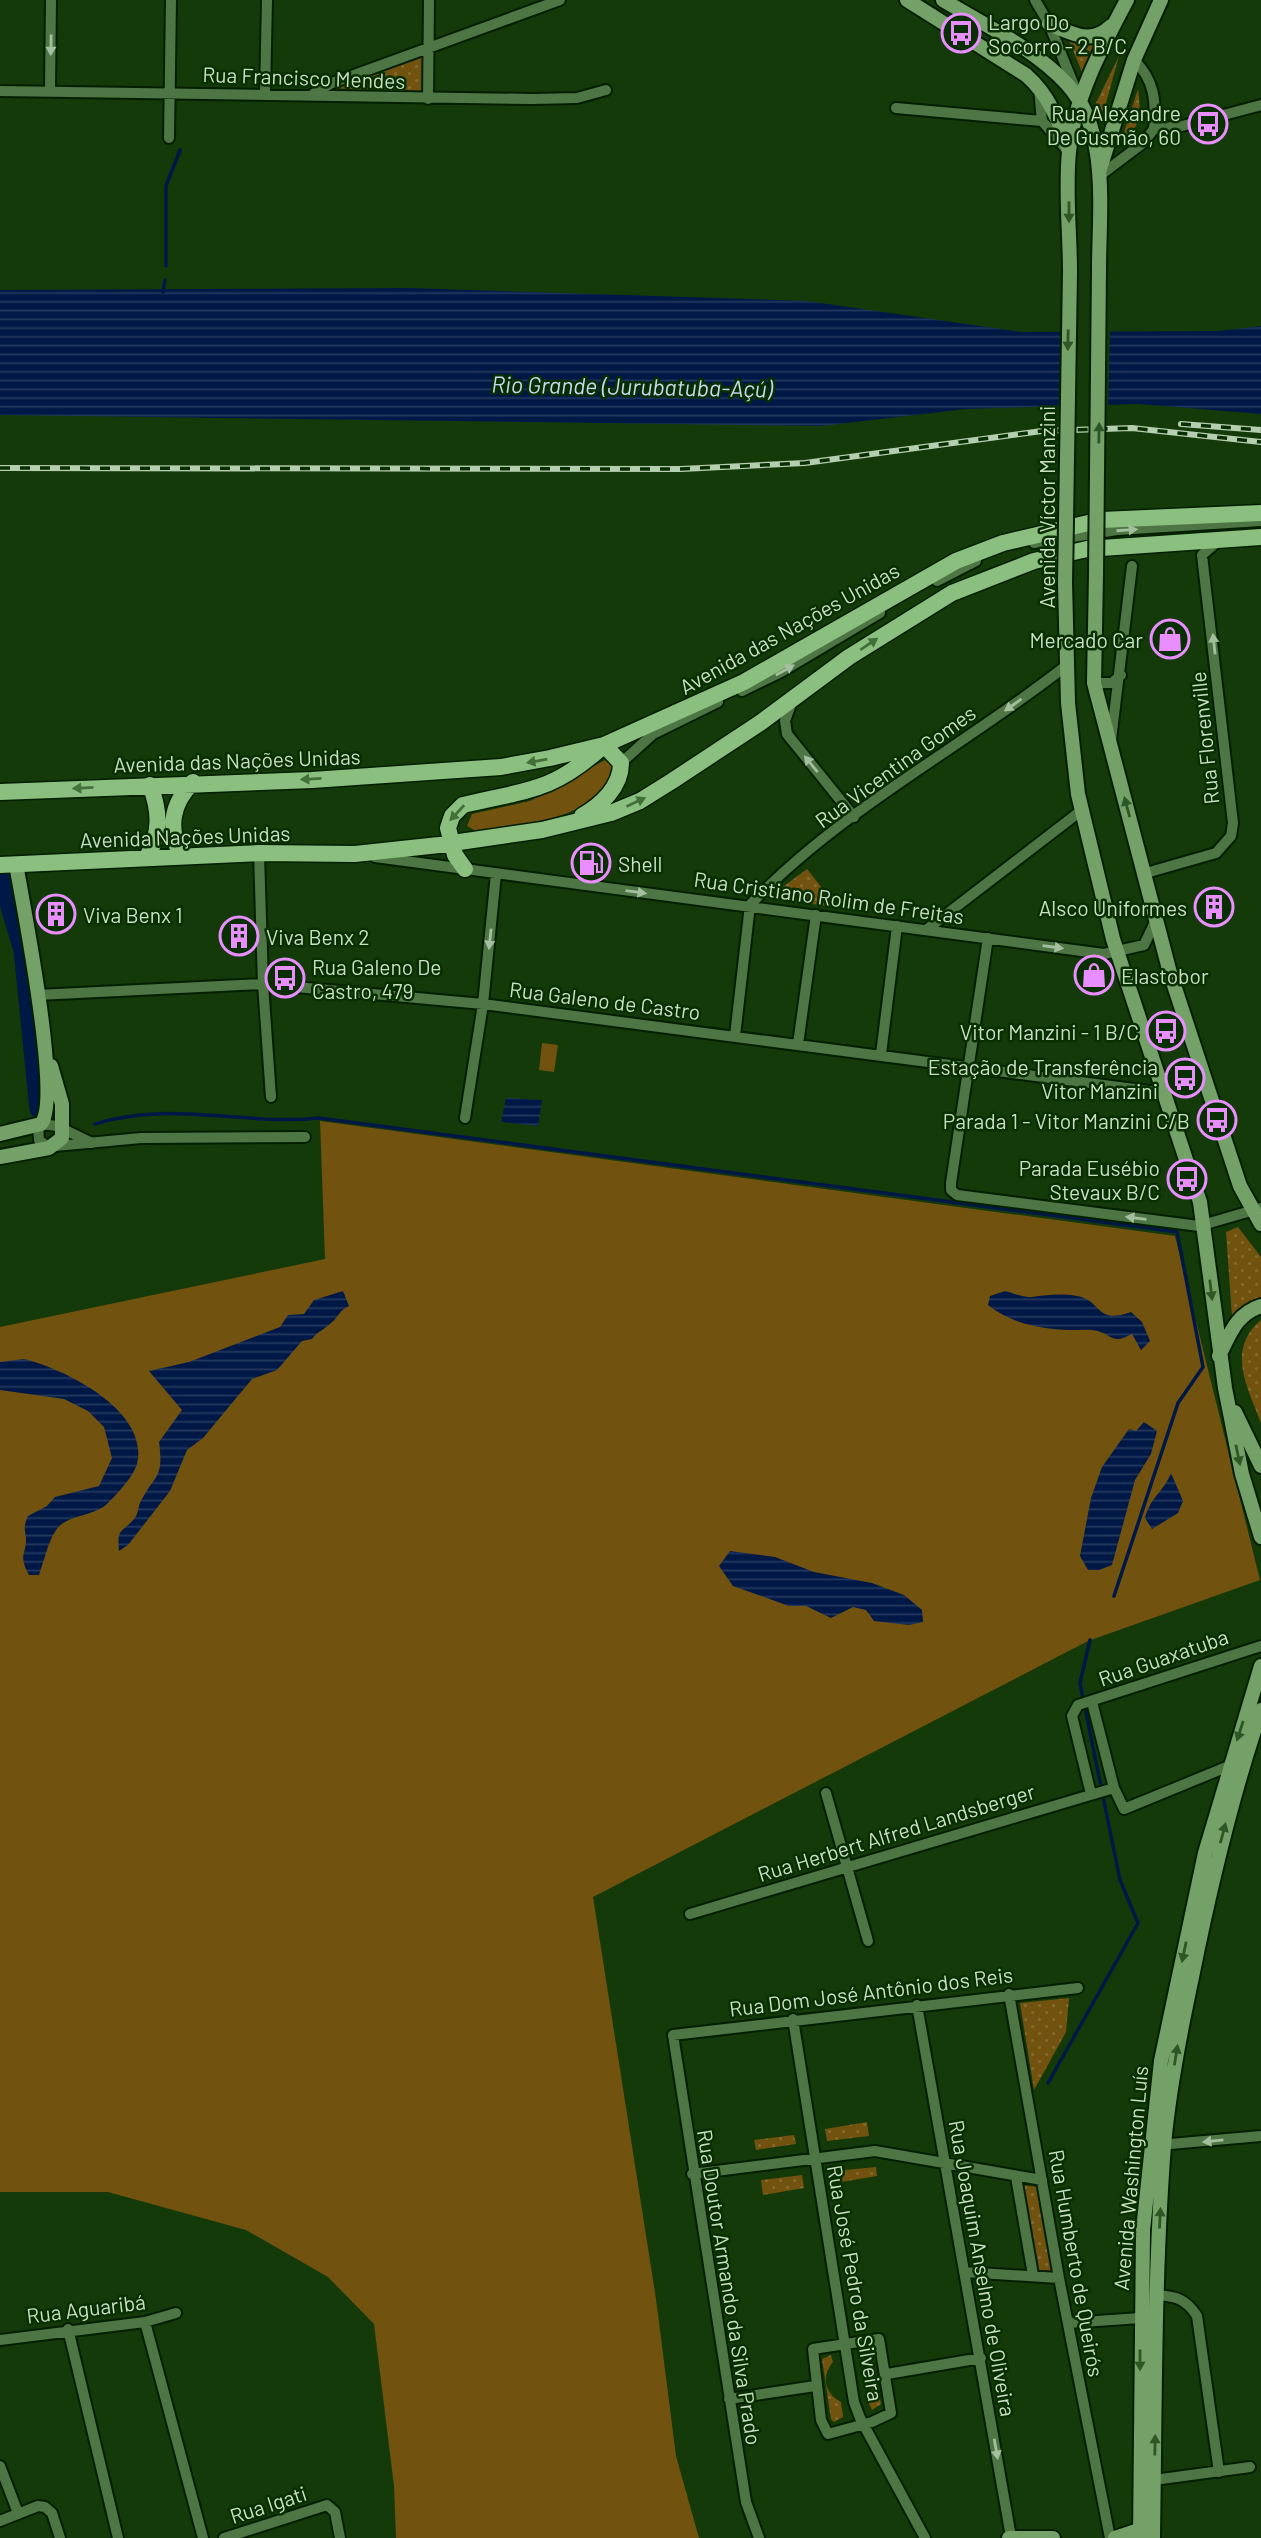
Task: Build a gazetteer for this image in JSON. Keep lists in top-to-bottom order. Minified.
{"streets":{"highway":["Avenida das Nações Unidas","Avenida Nações Unidas"],"main road":["Avenida Víctor Manzini","Avenida Washington Luís"],"street":["Rua Francisco Mendes","Rua Florenville","Rua Vicentina Gomes","Rua Cristiano Rolim de Freitas","Rua Galeno de Castro","Rua Guaxatuba","Rua Herbert Alfred Landsberger","Rua Dom José Antônio dos Reis","Rua Humberto de Queirós","Rua Joaquim Anselmo de Oliveira","Rua José Pedro da Silveira","Rua Doutor Armando da Silva Prado","Rua Aguaribá","Rua Igati"]},"crossings":[["Avenida Víctor Manzini","Rua Vicentina Gomes"],["Avenida Víctor Manzini","Rua Cristiano Rolim de Freitas"],["Avenida Víctor Manzini","Rua Galeno de Castro"],["Rua Vicentina Gomes","Rua Cristiano Rolim de Freitas"],["Avenida Nações Unidas","Rua Cristiano Rolim de Freitas"],["Rua Guaxatuba","Rua Herbert Alfred Landsberger"],["Rua Dom José Antônio dos Reis","Rua Humberto de Queirós"],["Rua Dom José Antônio dos Reis","Rua Joaquim Anselmo de Oliveira"],["Rua Dom José Antônio dos Reis","Rua José Pedro da Silveira"],["Rua Dom José Antônio dos Reis","Rua Doutor Armando da Silva Prado"]],"one_way":["Rua Florenville","Rua Vicentina Gomes","Rua Cristiano Rolim de Freitas"],"water":["Rio Grande (Jurubatuba-Açú)"],"places":{"bus stop":["Largo Do Socorro - 2 B/C","Rua Alexandre De Gusmão, 60","Rua Galeno De Castro, 479","Vitor Manzini - 1 B/C","Estação de Transferência Vitor Manzini","Parada 1 - Vitor Manzini C/B","Parada Eusébio Stevaux B/C"],"shop":["Mercado Car","Elastobor"],"fuel station":["Shell"],"building":["Alsco Uniformes","Viva Benx 1","Viva Benx 2"]}}
